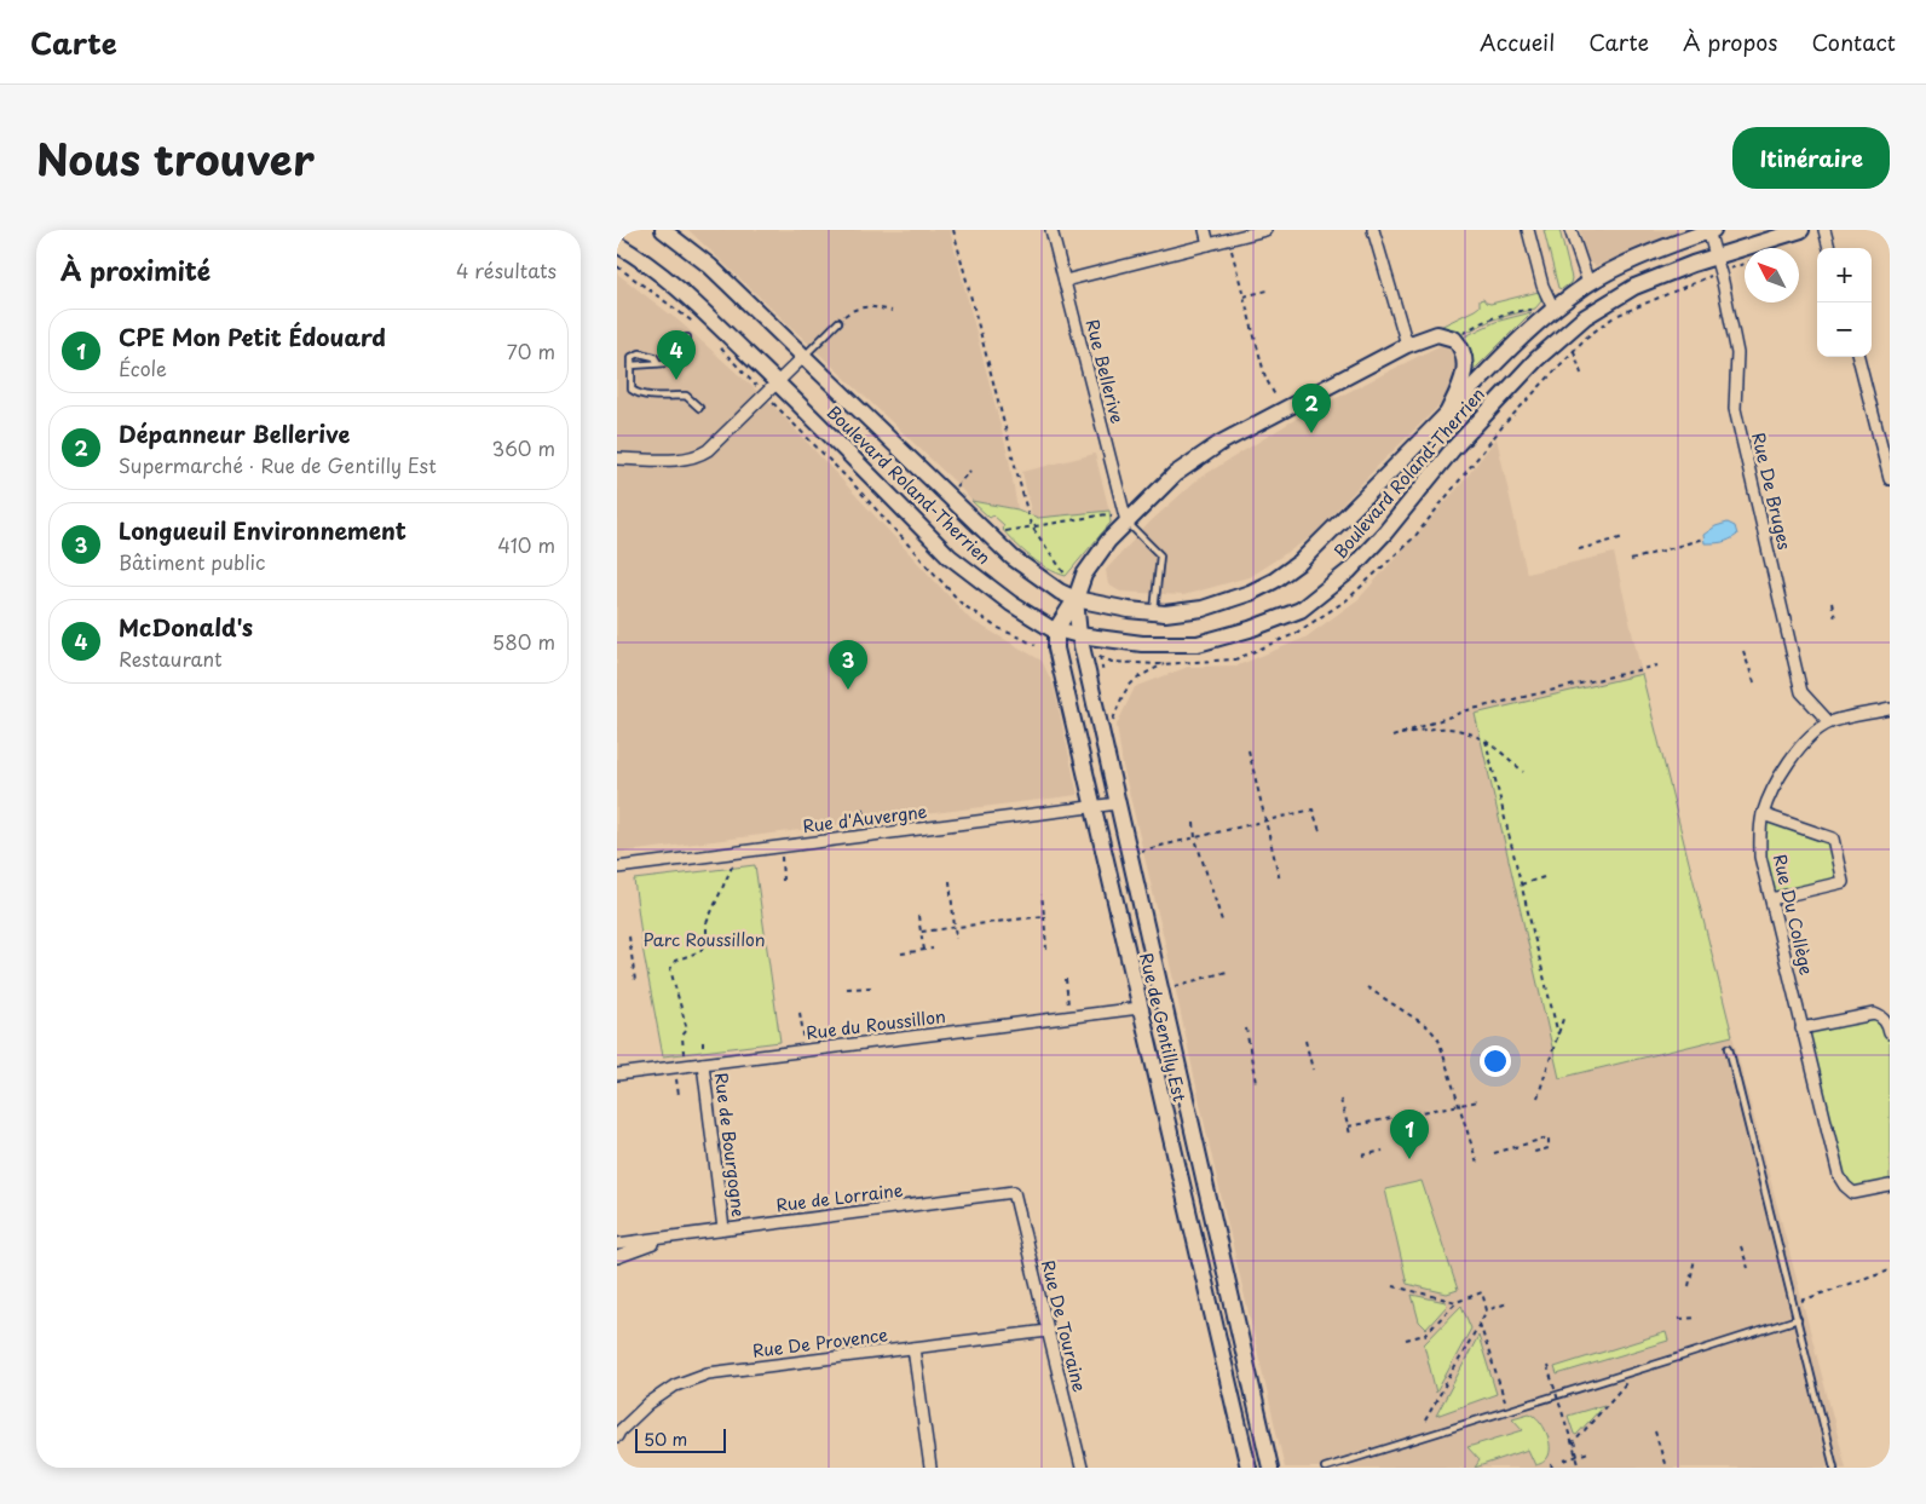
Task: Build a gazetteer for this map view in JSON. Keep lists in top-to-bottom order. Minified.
{"streets":{"main road":["Boulevard Roland-Therrien","Rue de Gentilly Est"],"street":["Rue Bellerive","Rue De Bruges","Rue d'Auvergne","Rue Du Collège","Rue du Roussillon","Rue de Bourgogne","Rue de Lorraine","Rue De Touraine","Rue De Provence"]},"crossings":[["Rue Bellerive","Rue de Gentilly Est"],["Boulevard Roland-Therrien","Rue De Bruges"],["Boulevard Roland-Therrien","Rue de Gentilly Est"],["Rue De Bruges","Rue Du Collège"],["Rue d'Auvergne","Rue de Gentilly Est"],["Rue du Roussillon","Rue de Gentilly Est"],["Rue du Roussillon","Rue de Bourgogne"],["Rue de Bourgogne","Rue de Lorraine"],["Rue de Lorraine","Rue De Touraine"],["Rue De Touraine","Rue De Provence"]],"parks":["Parc Roussillon"],"scale_bar":"50 m","north":"top left","page":{"header":"Carte","nav":["Accueil","Carte","À propos","Contact"],"title":"Nous trouver","buttons":"Itinéraire","heading":["À proximité","4 résultats"],"map_buttons":["+","−"],"list":[{"mark":"1","name":"CPE Mon Petit Édouard","note":"École","value":"70 m"},{"mark":"2","name":"Dépanneur Bellerive","note":"Supermarché · Rue de Gentilly Est","value":"360 m"},{"mark":"3","name":"Longueuil Environnement","note":"Bâtiment public","value":"410 m"},{"mark":"4","name":"McDonald's","note":"Restaurant","value":"580 m"}],"pins":["4","2","3","1"],"scale":"50 m"}}
